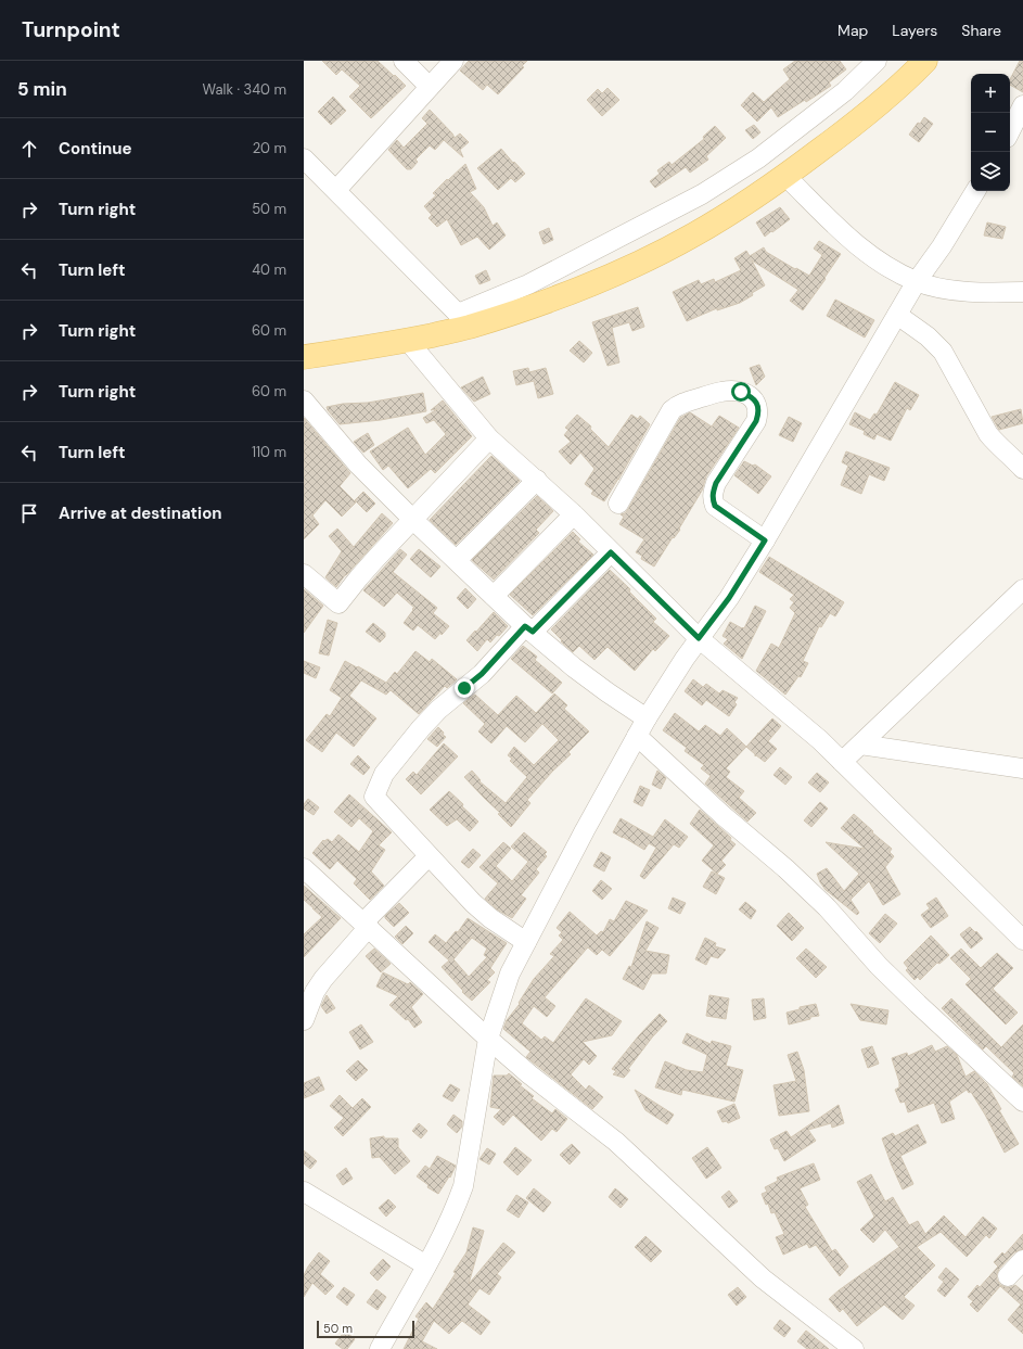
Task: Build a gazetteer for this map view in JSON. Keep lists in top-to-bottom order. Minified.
{"scale_bar":"50 m","page":{"header":"Turnpoint","nav":["Map","Layers","Share"],"heading":["5 min","Walk · 340 m"],"map_buttons":["+","−"],"list":[["Continue","20 m"],["Turn right","50 m"],["Turn left","40 m"],["Turn right","60 m"],["Turn right","60 m"],["Turn left","110 m"],"Arrive at destination"],"scale":"50 m"}}
